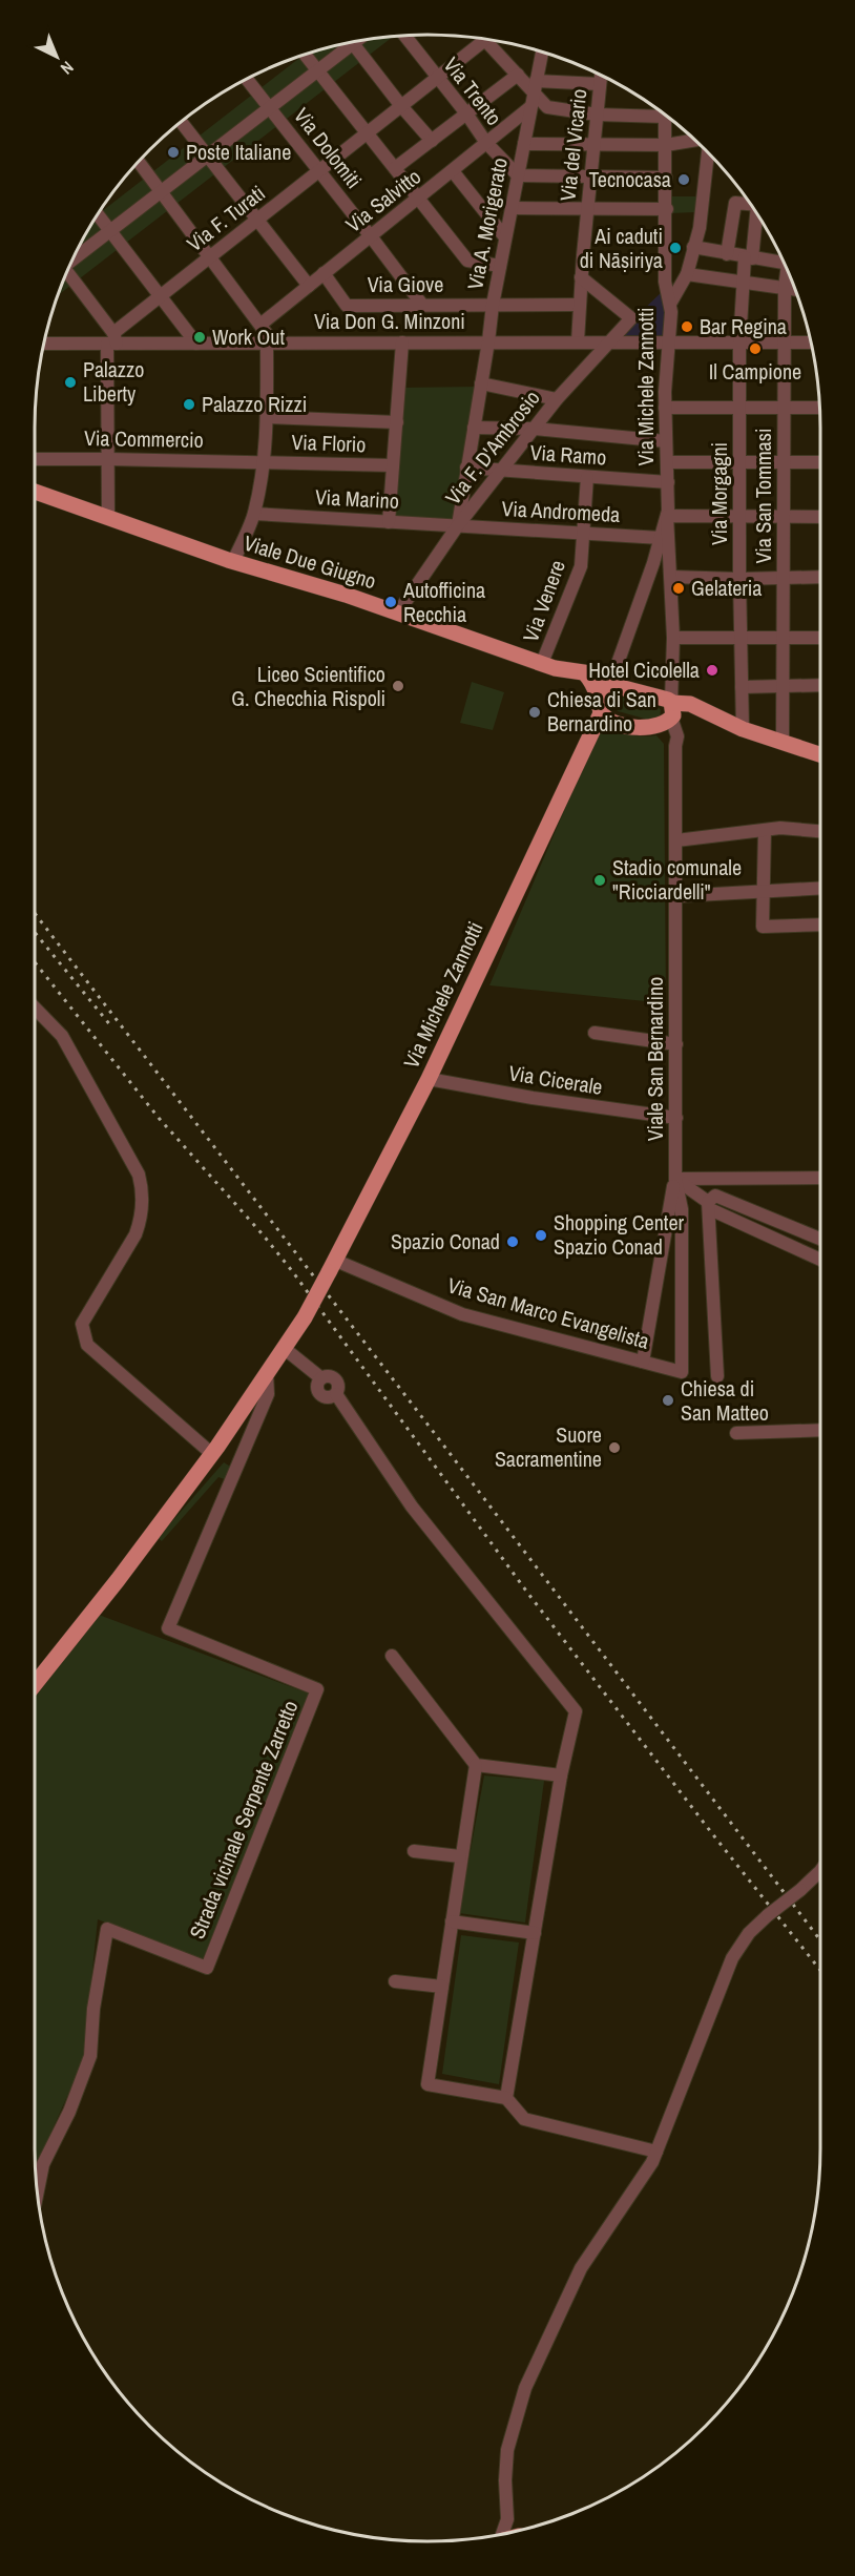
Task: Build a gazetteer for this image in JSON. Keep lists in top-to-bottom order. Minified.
{"streets":{"main road":["Via Michele Zannotti","Viale Due Giugno"],"street":["Via Trento","Via del Vicario","Via Dolomiti","Via Salvitto","Via F. Turati","Via A. Morigerato","Via Giove","Via Don G. Minzoni","Via Commercio","Via Florio","Via F. D'Ambrosio","Via Ramo","Via Morgagni","Via San Tommasi","Via Marino","Via Andromeda","Via Venere","Viale San Bernardino","Via Cicerale","Via San Marco Evangelista","Strada vicinale Serpente Zarretto"]},"crossings":[["Via Trento","Via Salvitto"],["Via Trento","Via F. Turati"],["Via Trento","Via A. Morigerato"],["Via del Vicario","Via Giove"],["Via del Vicario","Via Don G. Minzoni"],["Via del Vicario","Via F. D'Ambrosio"],["Via Dolomiti","Via Salvitto"],["Via Dolomiti","Via F. Turati"],["Via Dolomiti","Via Giove"],["Via Salvitto","Via A. Morigerato"],["Via Salvitto","Via Giove"],["Via F. Turati","Via Don G. Minzoni"],["Via A. Morigerato","Via Giove"],["Via A. Morigerato","Via Don G. Minzoni"],["Via A. Morigerato","Via F. D'Ambrosio"],["Via A. Morigerato","Via Ramo"],["Via A. Morigerato","Via Marino"],["Via A. Morigerato","Via Andromeda"],["Via Don G. Minzoni","Via Michele Zannotti"],["Via Don G. Minzoni","Via F. D'Ambrosio"],["Via Don G. Minzoni","Via Morgagni"],["Via Don G. Minzoni","Via San Tommasi"],["Via Michele Zannotti","Via Ramo"],["Via Michele Zannotti","Via Andromeda"],["Via Michele Zannotti","Viale Due Giugno"],["Via Michele Zannotti","Viale San Bernardino"],["Via Michele Zannotti","Via Cicerale"],["Via Michele Zannotti","Via San Marco Evangelista"],["Via Michele Zannotti","Strada vicinale Serpente Zarretto"],["Via Commercio","Via Florio"],["Via F. D'Ambrosio","Via Ramo"],["Via F. D'Ambrosio","Via Marino"],["Via F. D'Ambrosio","Via Andromeda"],["Via F. D'Ambrosio","Viale Due Giugno"],["Via Ramo","Via Venere"],["Via Marino","Via Andromeda"],["Via Andromeda","Via Venere"],["Viale Due Giugno","Via Venere"],["Viale Due Giugno","Viale San Bernardino"],["Viale San Bernardino","Via Cicerale"],["Viale San Bernardino","Via San Marco Evangelista"]],"places":["Poste Italiane","Tecnocasa","Ai caduti di Nāṣiriya","Bar Regina","Work Out","Il Campione","Palazzo Liberty","Palazzo Rizzi","Gelateria","Autofficina Recchia","Hotel Cicolella","Liceo Scientifico G. Checchia Rispoli","Chiesa di San Bernardino","Stadio comunale \"Ricciardelli\"","Shopping Center Spazio Conad","Spazio Conad","Chiesa di San Matteo","Suore Sacramentine"],"north":"bottom right"}
